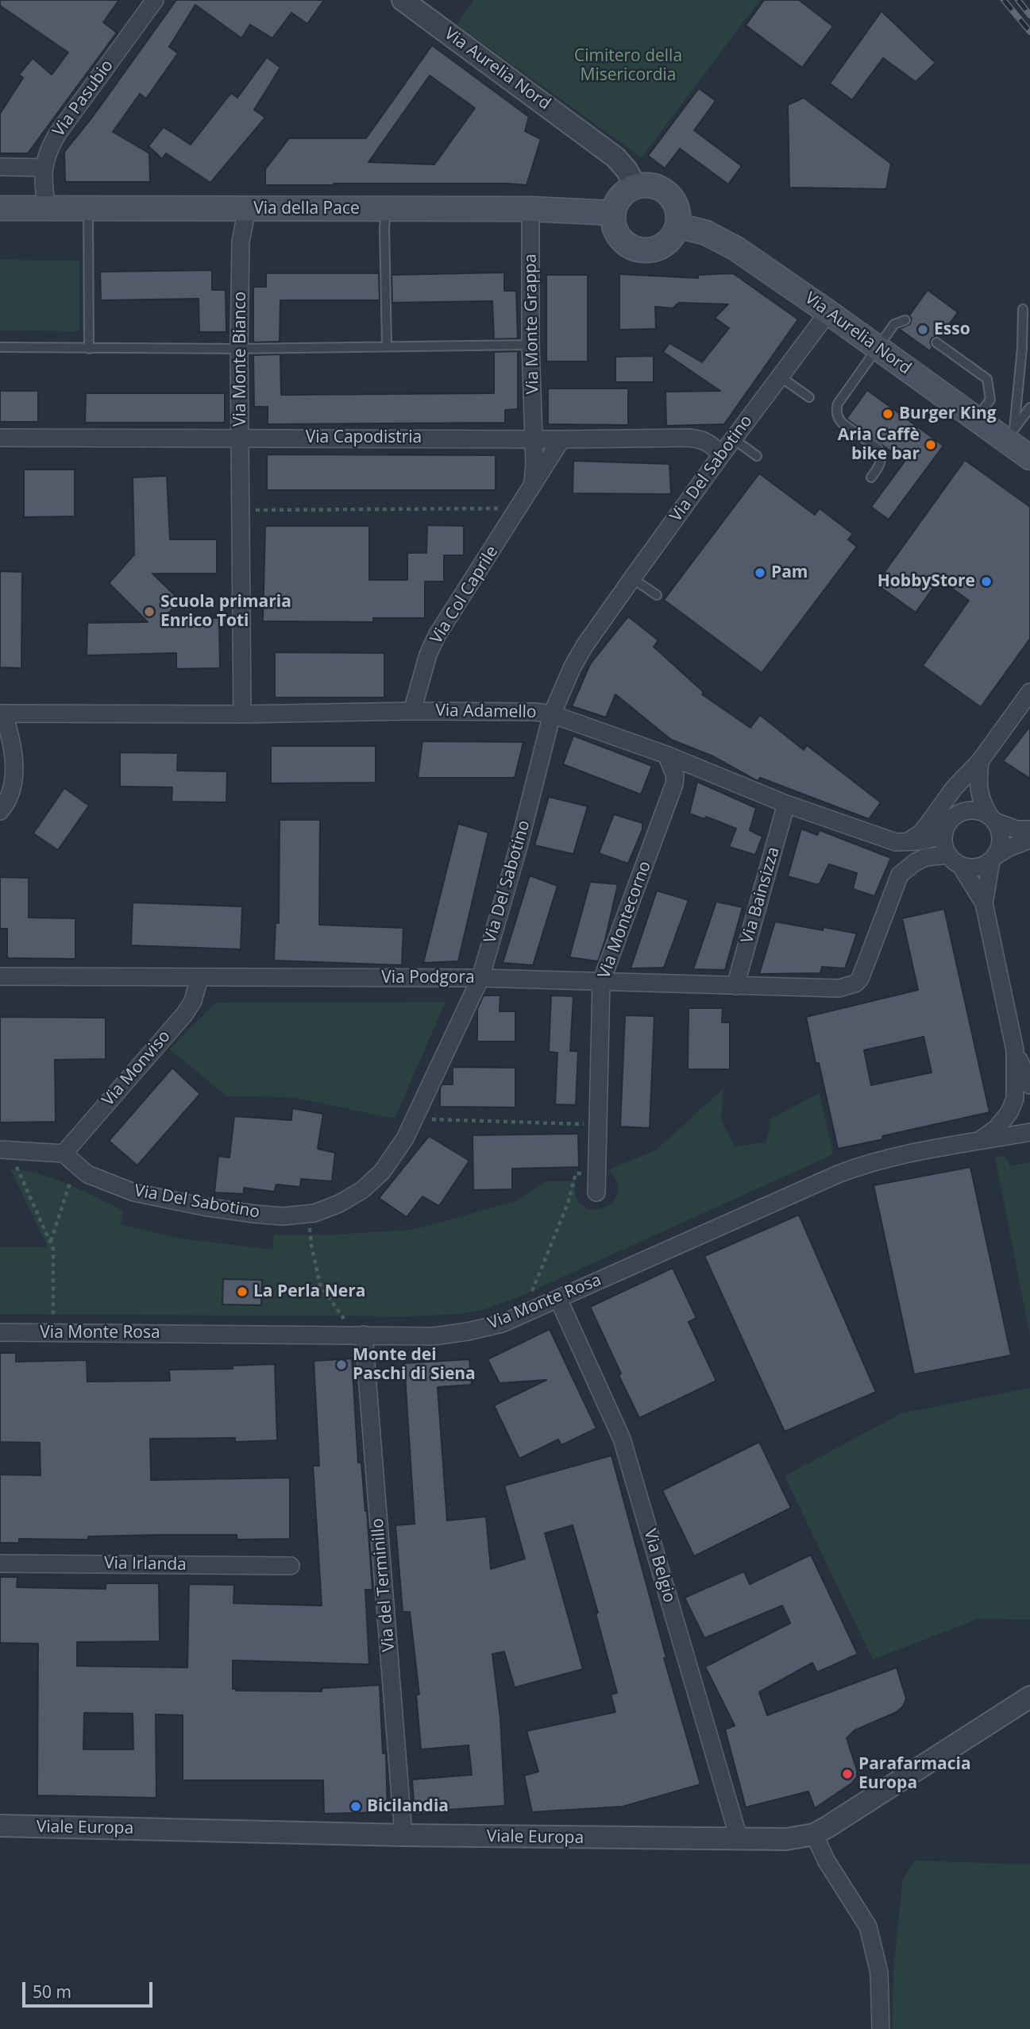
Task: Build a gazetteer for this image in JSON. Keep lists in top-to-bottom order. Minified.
{"streets":{"main road":["Via Aurelia Nord","Via della Pace"],"street":["Via Pasubio","Via Monte Grappa","Via Monte Bianco","Via Capodistria","Via Del Sabotino","Via Col Caprile","Via Adamello","Via Bainsizza","Via Montecorno","Via Podgora","Via Monviso","Via Monte Rosa","Via Irlanda","Via Belgio","Via del Terminillo","Viale Europa"]},"crossings":[["Via Aurelia Nord","Via della Pace"],["Via Aurelia Nord","Via Del Sabotino"],["Via Pasubio","Via della Pace"],["Via della Pace","Via Monte Grappa"],["Via della Pace","Via Monte Bianco"],["Via Monte Grappa","Via Capodistria"],["Via Monte Grappa","Via Col Caprile"],["Via Monte Bianco","Via Capodistria"],["Via Monte Bianco","Via Adamello"],["Via Capodistria","Via Del Sabotino"],["Via Capodistria","Via Col Caprile"],["Via Del Sabotino","Via Adamello"],["Via Del Sabotino","Via Podgora"],["Via Del Sabotino","Via Monviso"],["Via Col Caprile","Via Adamello"],["Via Adamello","Via Bainsizza"],["Via Adamello","Via Montecorno"],["Via Bainsizza","Via Podgora"],["Via Montecorno","Via Podgora"],["Via Podgora","Via Monviso"],["Via Monte Rosa","Via Belgio"],["Via Monte Rosa","Via del Terminillo"],["Via Belgio","Viale Europa"],["Via del Terminillo","Viale Europa"]],"parks":["Cimitero della Misericordia"],"places":["Esso","Burger King","Aria Caffè bike bar","Pam","HobbyStore","Scuola primaria Enrico Toti","La Perla Nera","Monte dei Paschi di Siena","Parafarmacia Europa","Bicilandia"],"scale_bar":"50 m"}
